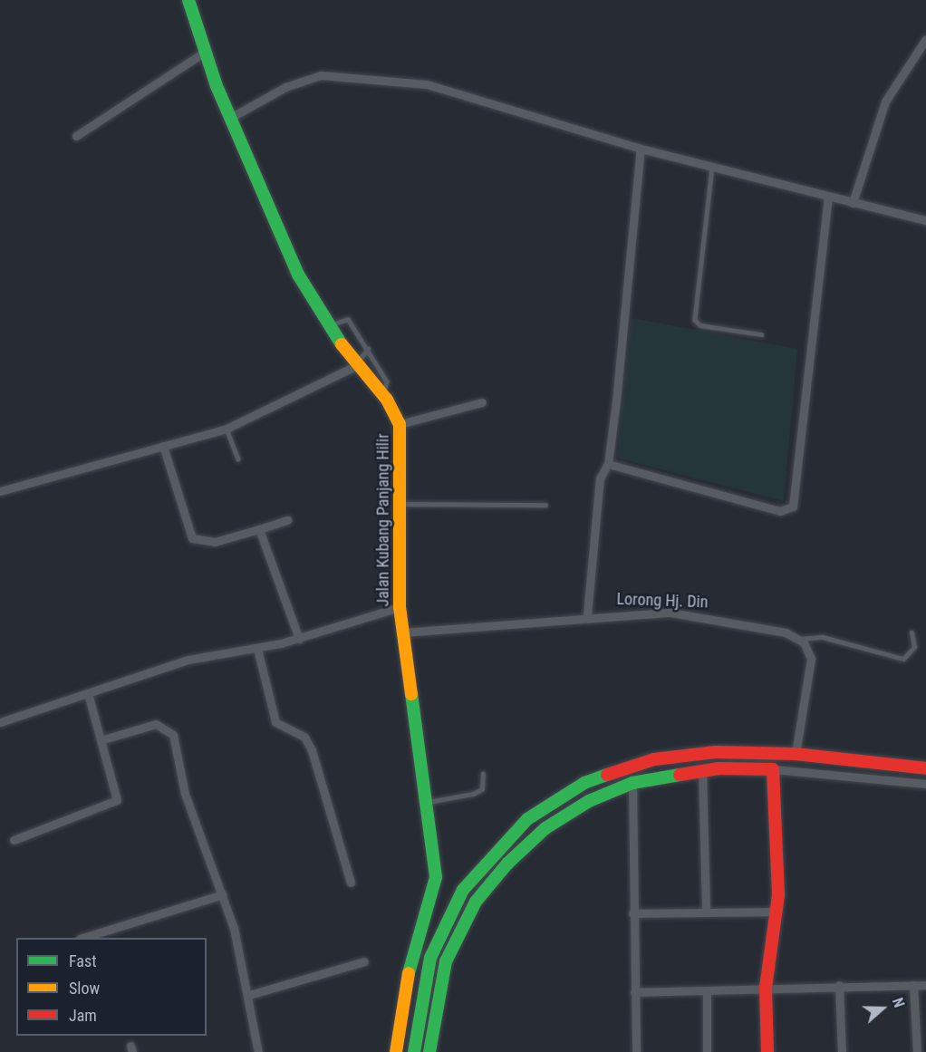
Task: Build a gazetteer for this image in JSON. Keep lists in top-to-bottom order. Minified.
{"streets":{"street":["Jalan Kubang Panjang Hilir","Lorong Hj. Din"]},"crossings":[["Jalan Kubang Panjang Hilir","Lorong Hj. Din"]],"legend":["Fast","Slow","Jam"],"north":"right"}
